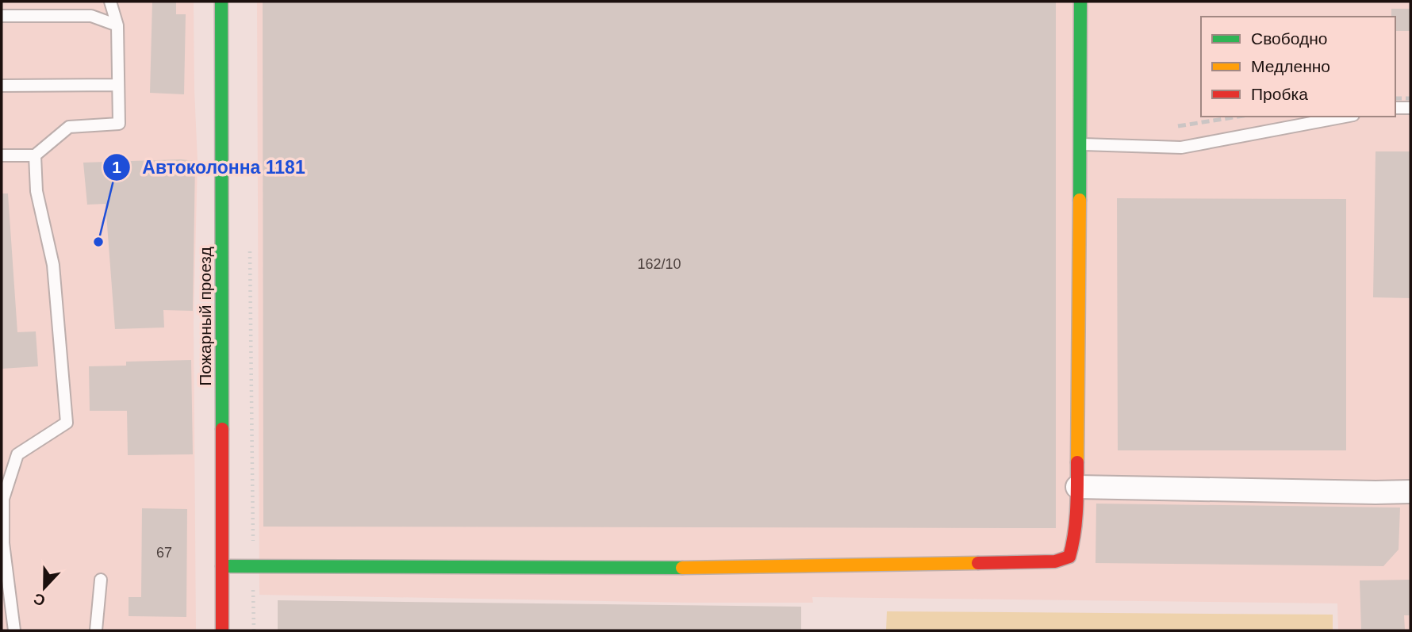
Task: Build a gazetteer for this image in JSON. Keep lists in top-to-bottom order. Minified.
{"streets":{"street":["Пожарный проезд"]},"places":["Автоколонна 1181"],"house_numbers":["162/10","67"],"legend":["Свободно","Медленно","Пробка"],"north":"bottom"}
